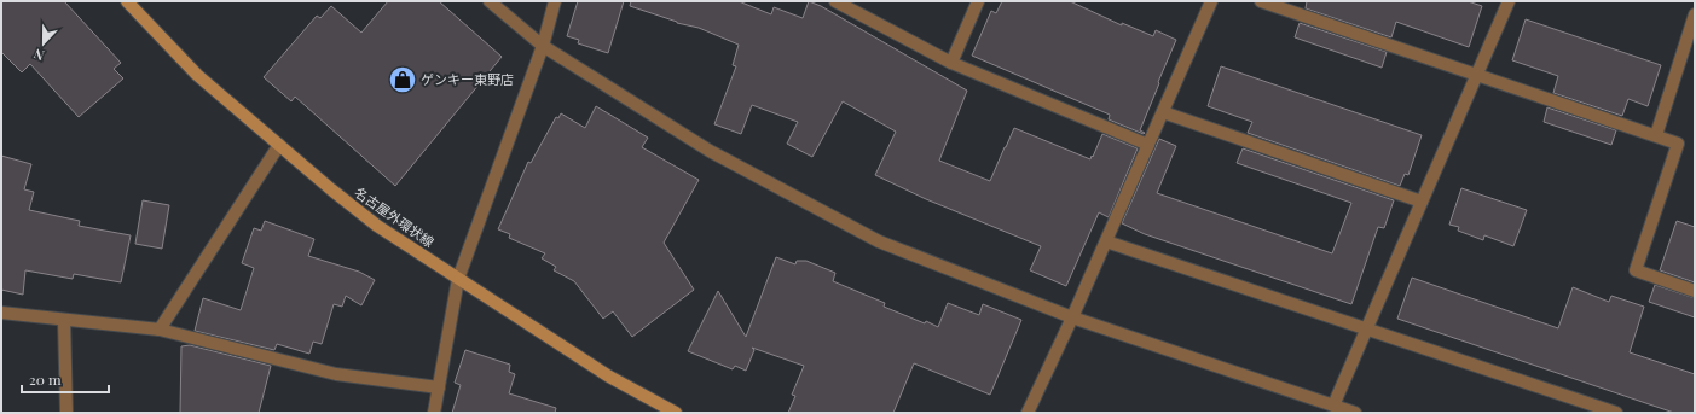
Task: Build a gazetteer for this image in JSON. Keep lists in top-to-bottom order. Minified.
{"streets":{"main road":["名古屋外環状線"]},"places":{"shop":["ゲンキー東野店"]},"scale_bar":"20 m","north":"bottom"}
